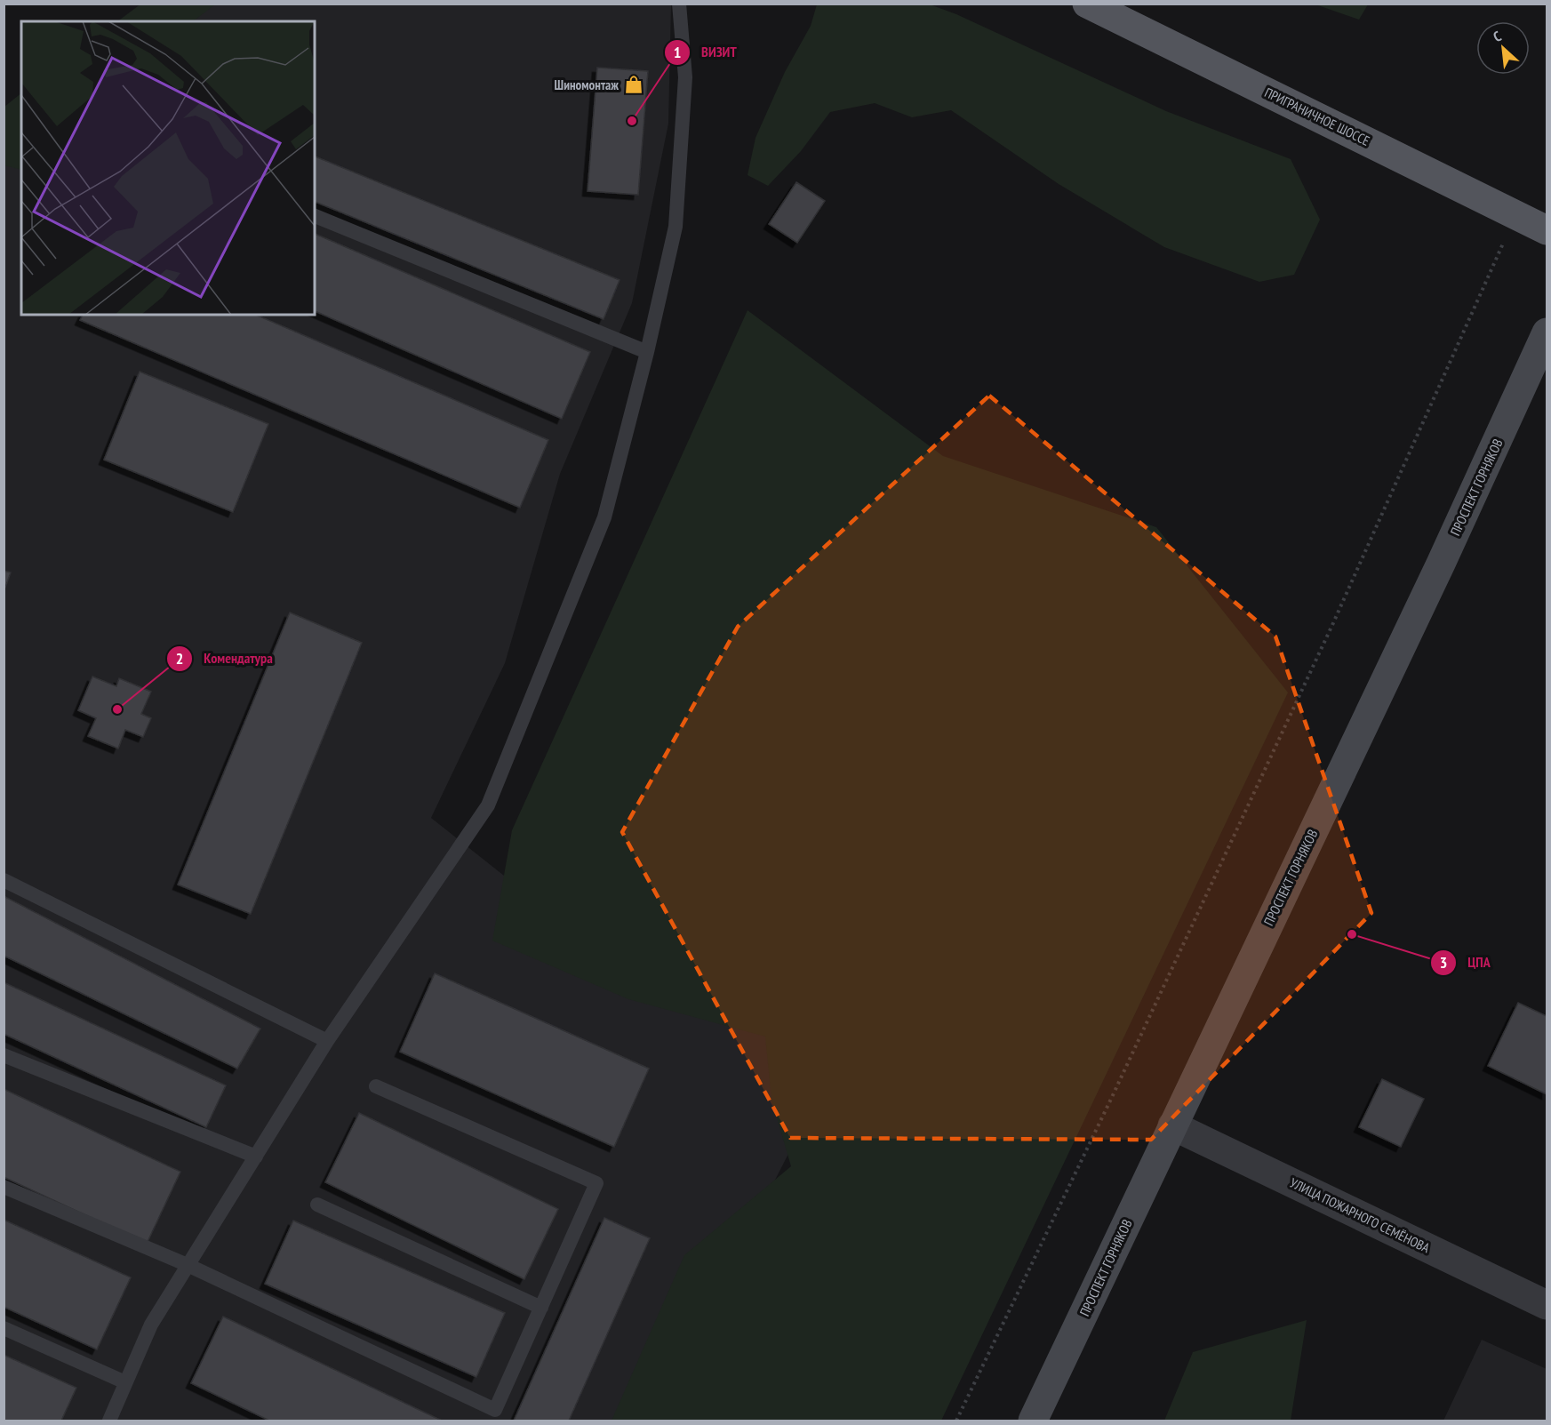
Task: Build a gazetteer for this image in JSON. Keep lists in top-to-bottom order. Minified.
{"streets":{"main road":["ПРИГРАНИЧНОЕ ШОССЕ","ПРОСПЕКТ ГОРНЯКОВ"],"street":["УЛИЦА ПОЖАРНОГО СЕМЁНОВА"]},"crossings":[["ПРОСПЕКТ ГОРНЯКОВ","УЛИЦА ПОЖАРНОГО СЕМЁНОВА"]],"places":{"shop":["Шиномонтаж"],"other":["ВИЗИТ","Комендатура","ЦПА"]},"north":"top left"}
